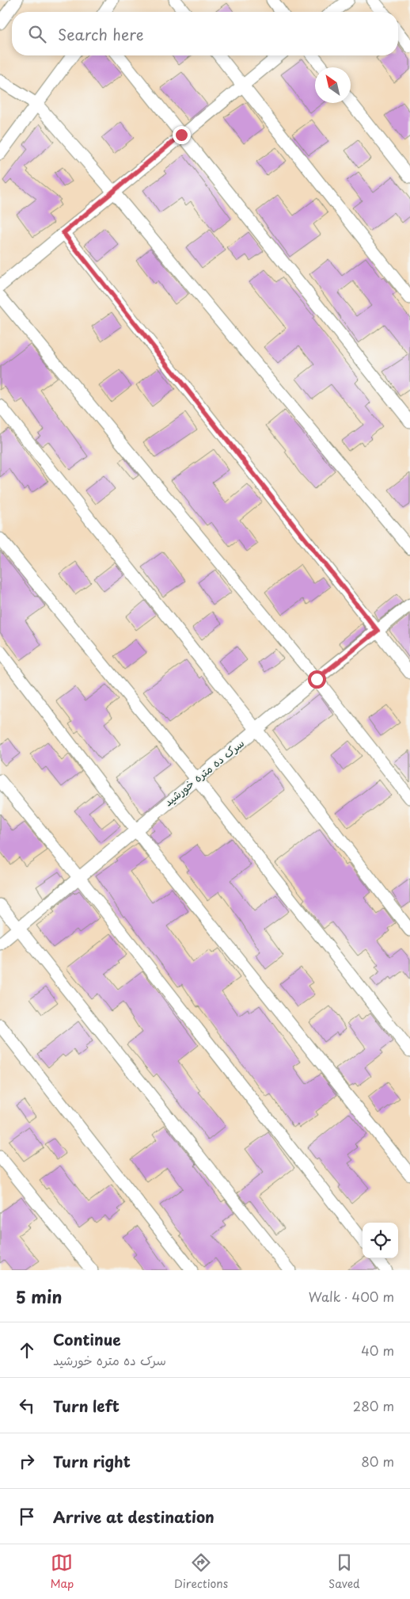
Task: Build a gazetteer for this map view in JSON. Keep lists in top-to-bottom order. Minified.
{"streets":{"street":["سرک ده متره خورشید"]},"north":"top left","page":{"search":"Search here","heading":["5 min","Walk · 400 m"],"list":[["Continue","سرک ده متره خورشید","40 m"],["Turn left","280 m"],["Turn right","80 m"],"Arrive at destination"],"nav":["Map","Directions","Saved"]}}
